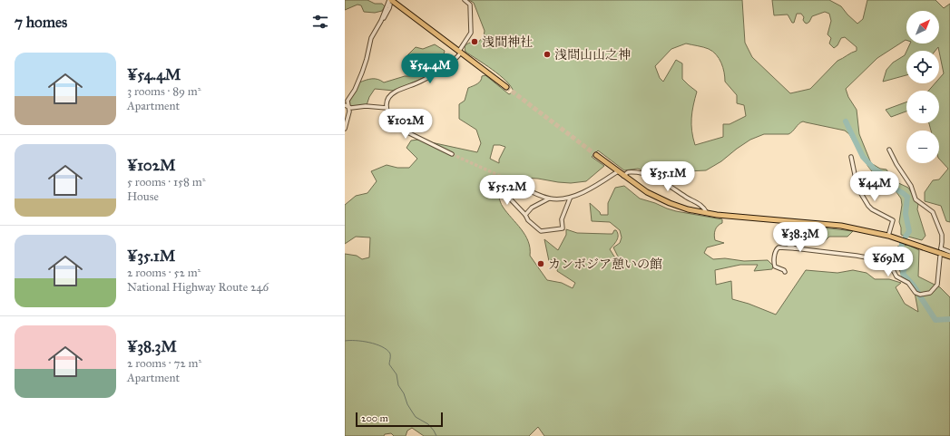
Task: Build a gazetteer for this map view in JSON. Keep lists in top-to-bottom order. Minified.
{"places":["浅間神社","浅間山山之神","カンボジア憩いの館"],"scale_bar":"200 m","north":"top right","page":{"heading":"7 homes","map_buttons":["+","−"],"list":[{"name":"¥54.4M","note":"3 rooms · 89 m² · Apartment"},{"name":"¥102M","note":"5 rooms · 158 m² · House"},{"name":"¥35.1M","note":"2 rooms · 52 m² · National Highway Route 246"},{"name":"¥38.3M","note":"2 rooms · 72 m² · Apartment"}],"price":["¥54.4M","¥102M","¥35.1M","¥44M","¥55.2M","¥38.3M","¥69M"],"scale":"200 m"}}
